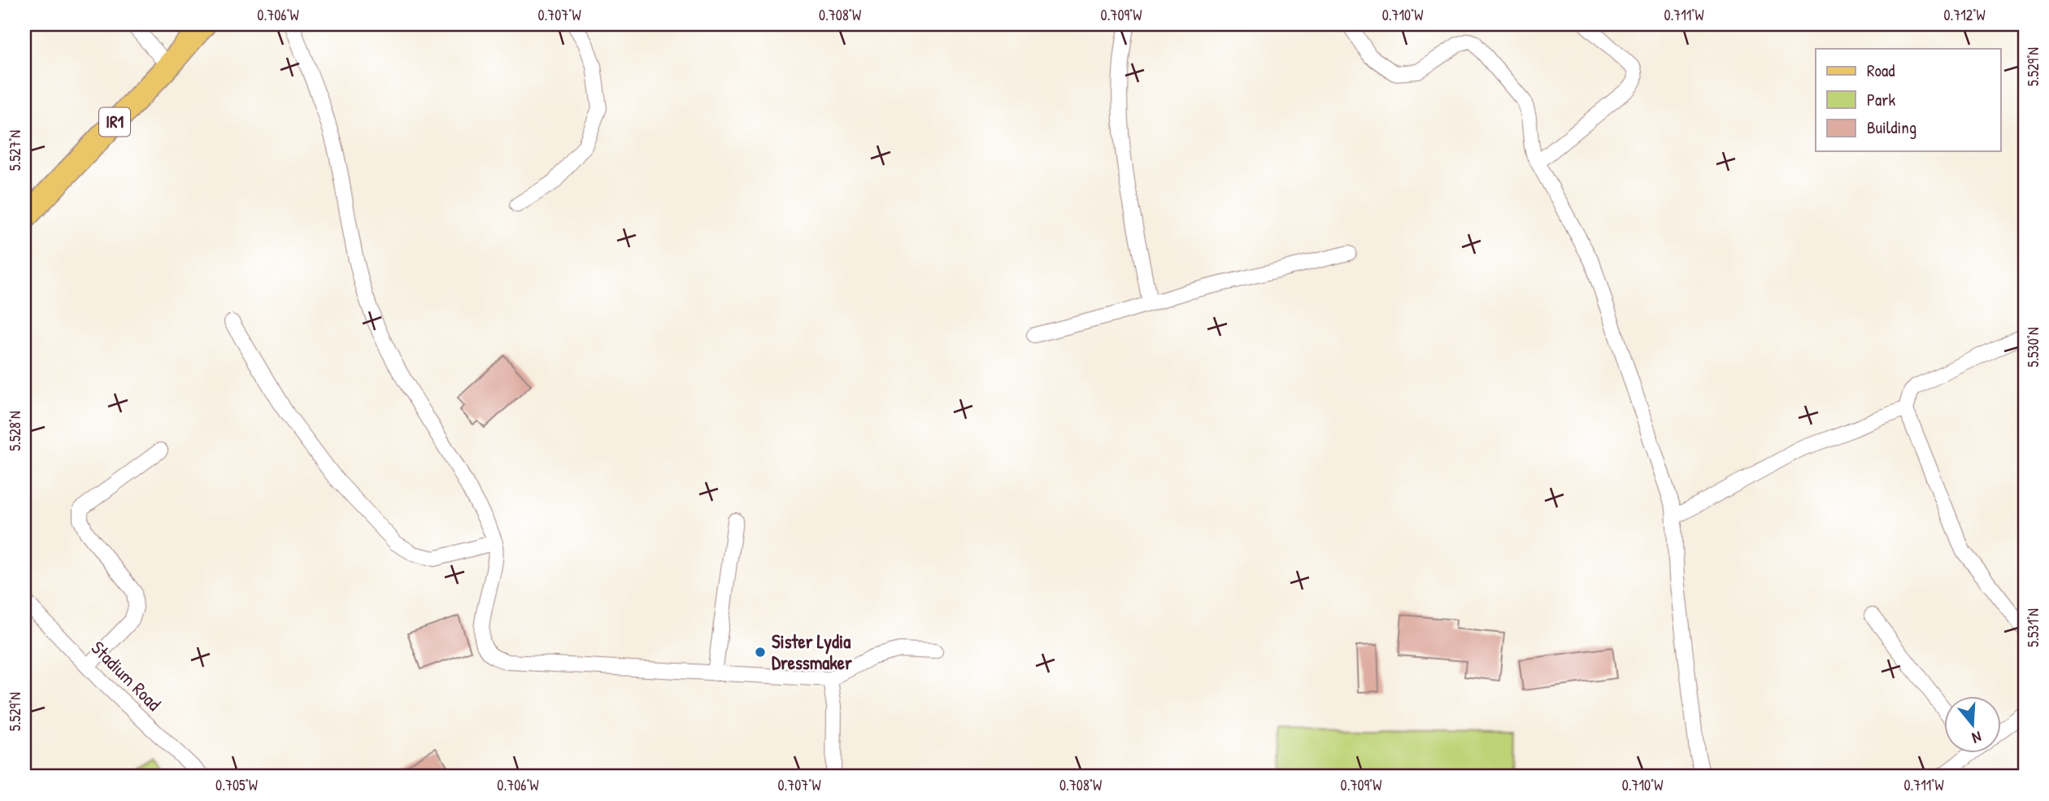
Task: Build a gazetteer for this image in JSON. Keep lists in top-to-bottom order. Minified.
{"streets":{"main road":["IR1"],"street":["Stadium Road"]},"places":["Sister Lydia Dressmaker"],"legend":["Road","Park","Building"],"north":"bottom","coordinates":["0.706°W","0.707°W","0.708°W","0.709°W","0.710°W","0.711°W","0.712°W","5.529°N","5.527°N","5.530°N","5.528°N","5.531°N","0.705°W"]}
